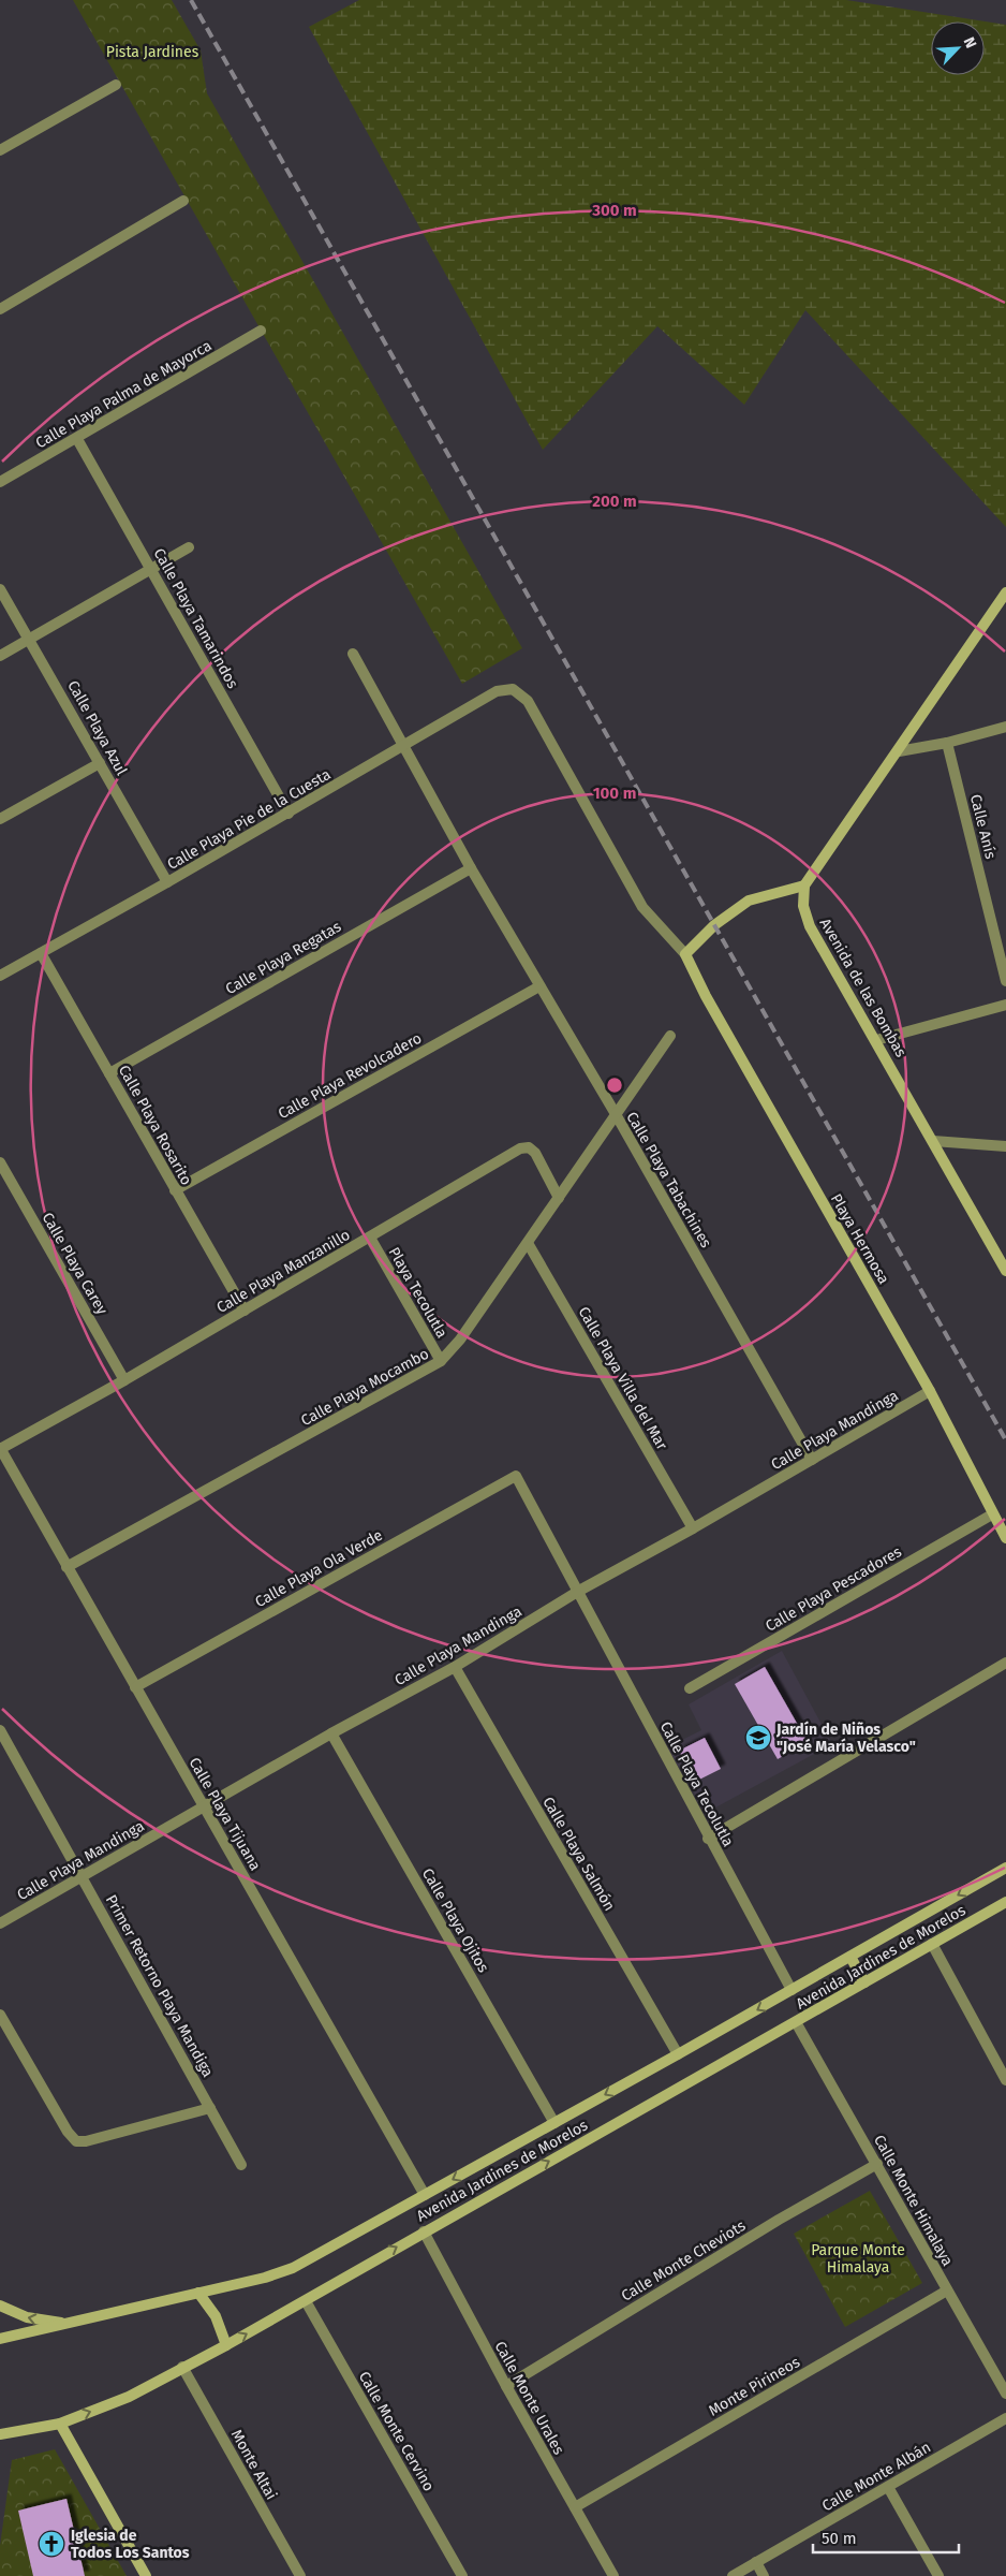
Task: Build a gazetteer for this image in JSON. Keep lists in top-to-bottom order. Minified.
{"streets":{"main road":["Avenida de las Bombas","Playa Hermosa","Avenida Jardines de Morelos"],"street":["Calle Playa Palma de Mayorca","Calle Playa Tamarindos","Calle Playa Azul","Calle Playa Pie de la Cuesta","Calle Anís","Calle Playa Regatas","Calle Playa Revolcadero","Calle Playa Rosarito","Calle Playa Tabachines","Calle Playa Carey","Calle Playa Manzanillo","Playa Tecolutla","Calle Playa Villa del Mar","Calle Playa Mocambo","Calle Playa Mandinga","Calle Playa Ola Verde","Calle Playa Pescadores","Calle Playa Tecolutla","Calle Playa Tijuana","Calle Playa Salmón","Calle Playa Ojitos","Primer Retorno Playa Mandiga","Calle Monte Himalaya","Calle Monte Cheviots","Monte Pirineos","Calle Monte Urales","Calle Monte Cervino","Monte Altai","Calle Monte Albán"]},"crossings":[["Calle Playa Palma de Mayorca","Calle Playa Tamarindos"],["Calle Playa Tamarindos","Calle Playa Pie de la Cuesta"],["Calle Playa Azul","Calle Playa Pie de la Cuesta"],["Calle Playa Pie de la Cuesta","Calle Playa Rosarito"],["Calle Playa Pie de la Cuesta","Calle Playa Tabachines"],["Calle Playa Pie de la Cuesta","Playa Hermosa"],["Calle Playa Regatas","Calle Playa Rosarito"],["Calle Playa Regatas","Calle Playa Tabachines"],["Calle Playa Revolcadero","Calle Playa Rosarito"],["Calle Playa Revolcadero","Calle Playa Tabachines"],["Calle Playa Rosarito","Calle Playa Manzanillo"],["Calle Playa Tabachines","Calle Playa Mocambo"],["Calle Playa Tabachines","Calle Playa Mandinga"],["Playa Hermosa","Calle Playa Mandinga"],["Playa Hermosa","Calle Playa Pescadores"],["Calle Playa Carey","Calle Playa Manzanillo"],["Calle Playa Manzanillo","Playa Tecolutla"],["Calle Playa Manzanillo","Calle Playa Mocambo"],["Calle Playa Manzanillo","Calle Playa Tijuana"],["Playa Tecolutla","Calle Playa Mocambo"],["Calle Playa Villa del Mar","Calle Playa Mocambo"],["Calle Playa Villa del Mar","Calle Playa Mandinga"],["Calle Playa Mocambo","Calle Playa Tijuana"],["Calle Playa Mandinga","Calle Playa Ola Verde"],["Calle Playa Mandinga","Calle Playa Tecolutla"],["Calle Playa Mandinga","Calle Playa Tijuana"],["Calle Playa Mandinga","Calle Playa Salmón"],["Calle Playa Mandinga","Calle Playa Ojitos"],["Calle Playa Mandinga","Primer Retorno Playa Mandiga"],["Calle Playa Ola Verde","Calle Playa Tecolutla"],["Calle Playa Ola Verde","Calle Playa Tijuana"],["Calle Playa Tecolutla","Avenida Jardines de Morelos"],["Calle Playa Tijuana","Avenida Jardines de Morelos"],["Calle Playa Salmón","Avenida Jardines de Morelos"],["Calle Playa Ojitos","Avenida Jardines de Morelos"],["Avenida Jardines de Morelos","Calle Monte Himalaya"],["Avenida Jardines de Morelos","Calle Monte Urales"],["Avenida Jardines de Morelos","Calle Monte Cervino"],["Avenida Jardines de Morelos","Monte Altai"],["Calle Monte Himalaya","Calle Monte Cheviots"],["Calle Monte Himalaya","Monte Pirineos"],["Calle Monte Cheviots","Calle Monte Urales"],["Monte Pirineos","Calle Monte Urales"]],"parks":["Pista Jardines","Parque Monte Himalaya"],"places":{"school or university":["Jardín de Niños \"José María Velasco\""],"church":["Iglesia de Todos Los Santos"]},"scale_bar":"50 m","north":"top right","rings":["300 m","200 m","100 m"]}
